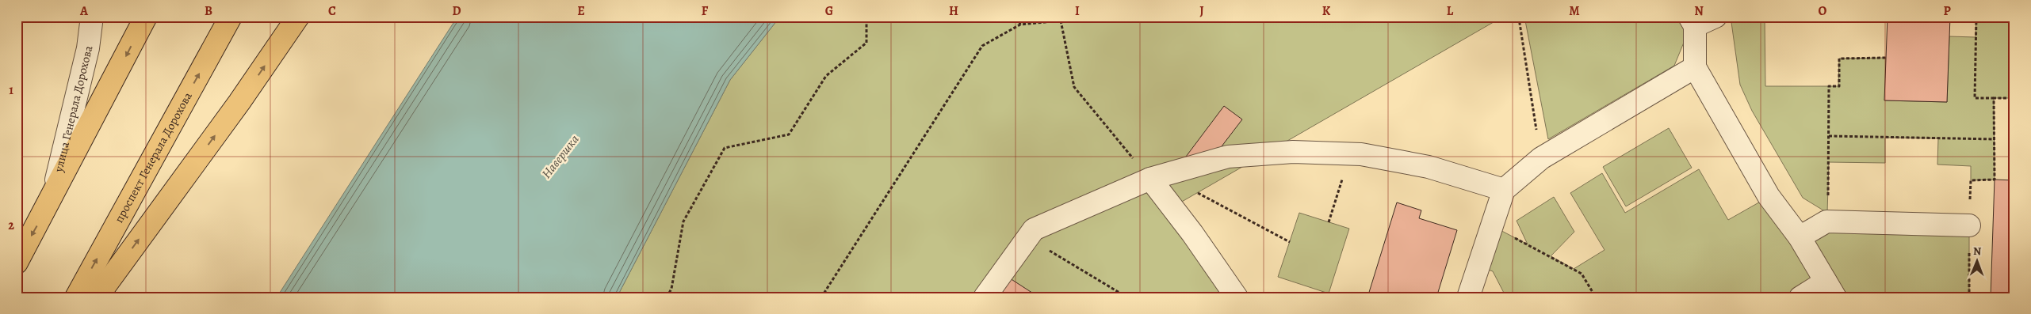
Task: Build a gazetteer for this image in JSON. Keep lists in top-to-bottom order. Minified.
{"streets":{"main road":["проспект Генерала Дорохова"],"street":["улица Генерала Дорохова"]},"water":["Навершка"],"north":"top","grid":{"columns":["A","B","C","D","E","F","G","H","I","J","K","L","M","N","O","P"],"rows":["1","2"]}}
